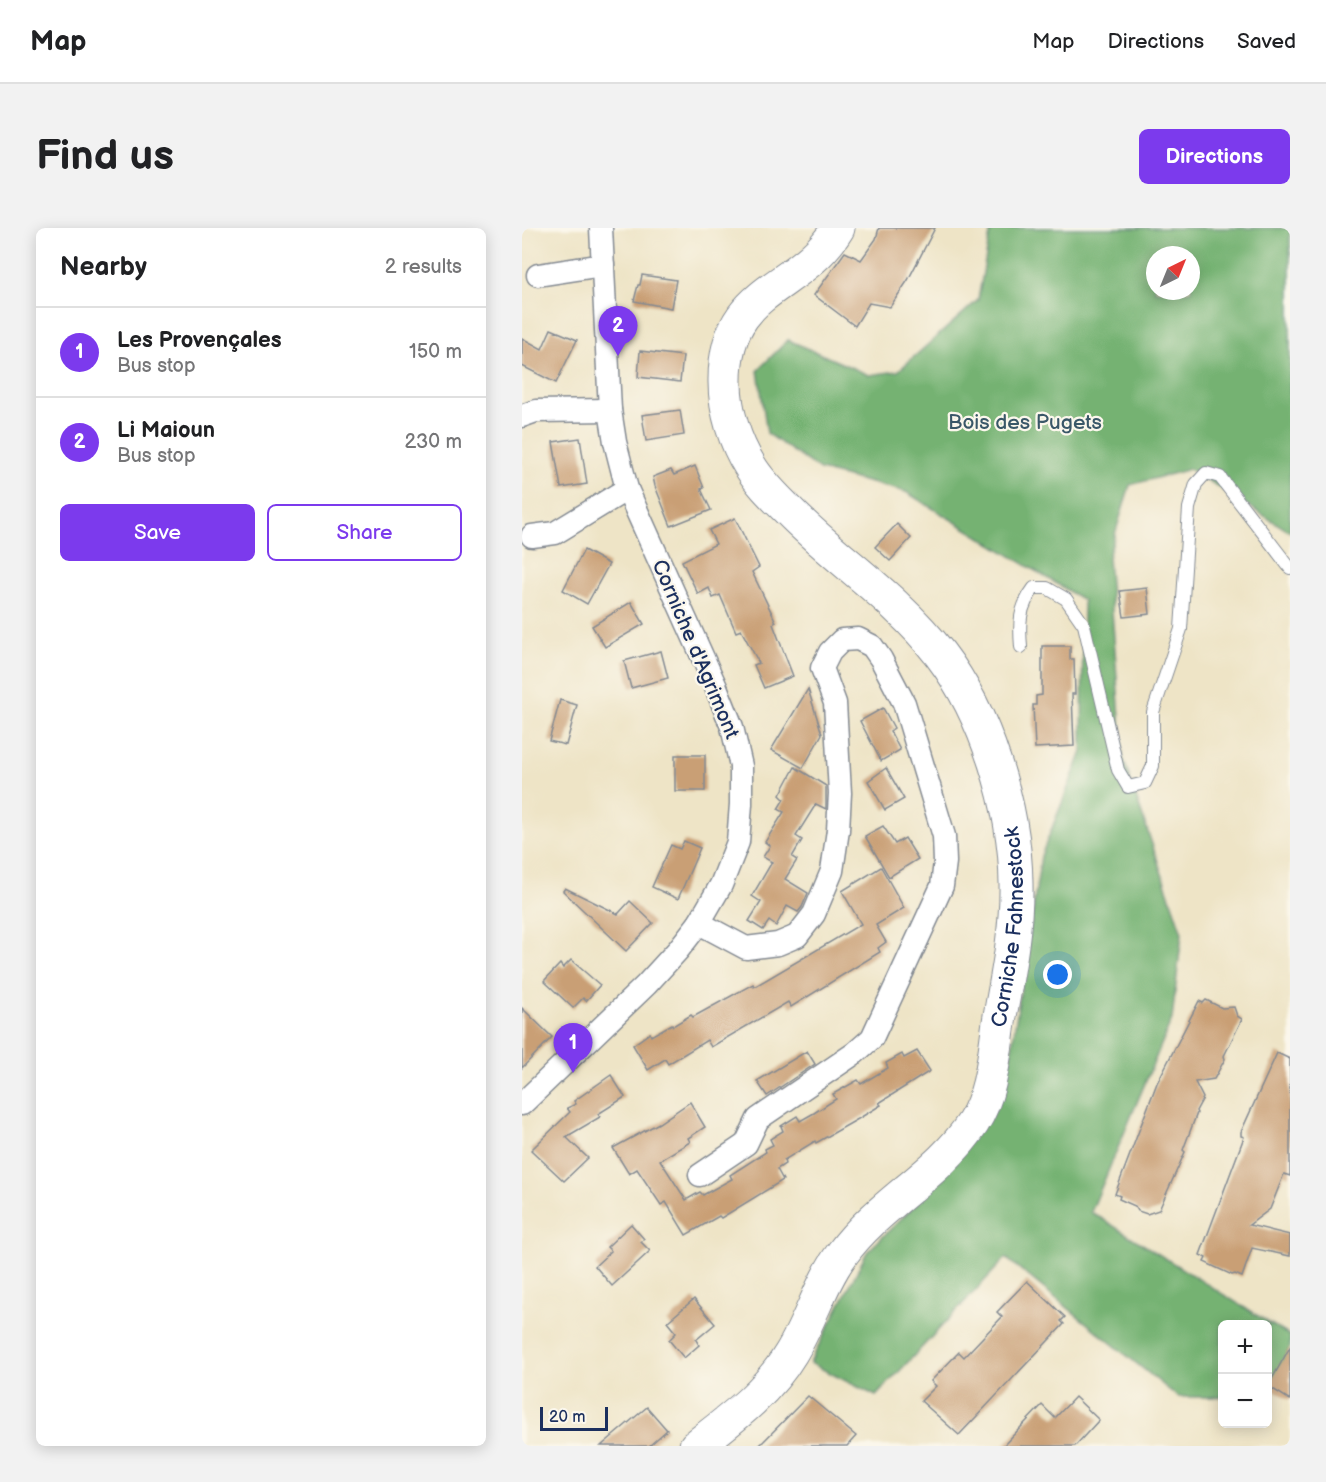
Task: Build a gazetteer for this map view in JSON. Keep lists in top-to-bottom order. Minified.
{"streets":{"main road":["Corniche Fahnestock"],"street":["Corniche d'Agrimont"]},"parks":["Bois des Pugets"],"scale_bar":"20 m","north":"top right","page":{"header":"Map","nav":["Map","Directions","Saved"],"buttons":["Directions",["Save","Share"]],"title":"Find us","heading":["Nearby","2 results"],"list":[{"mark":"1","name":"Les Provençales","note":"Bus stop","value":"150 m"},{"mark":"2","name":"Li Maioun","note":"Bus stop","value":"230 m"}],"pins":["2","1"],"map_buttons":["+","−"],"scale":"20 m"}}
